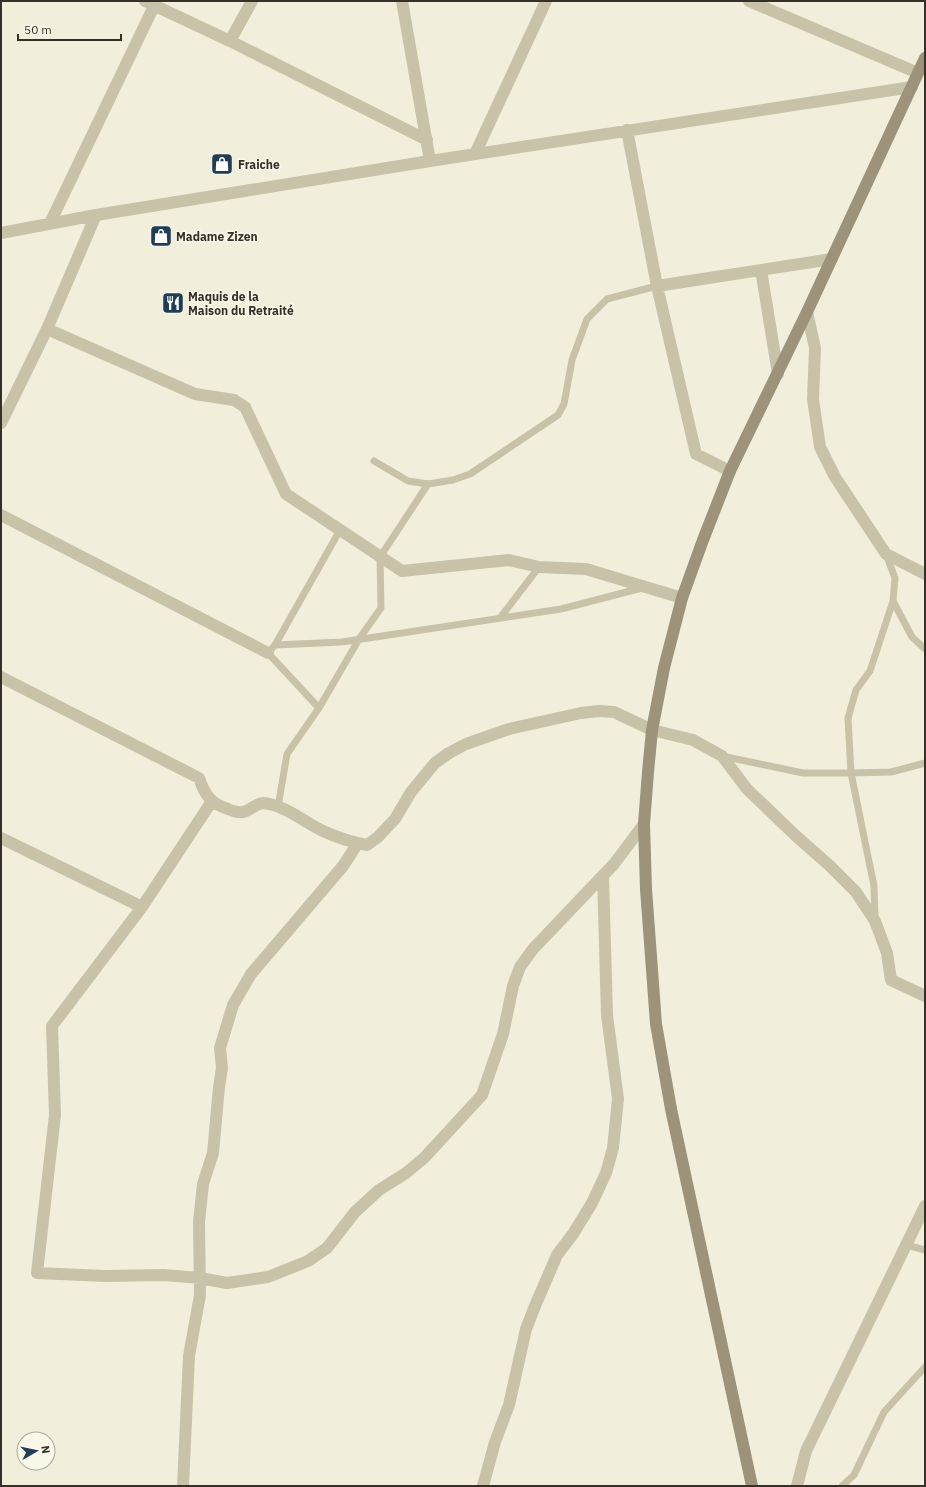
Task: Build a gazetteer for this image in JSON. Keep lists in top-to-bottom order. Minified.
{"places":{"shop":["Fraiche","Madame Zizen"],"restaurant":["Maquis de la Maison du Retraité"]},"scale_bar":"50 m","north":"right"}
